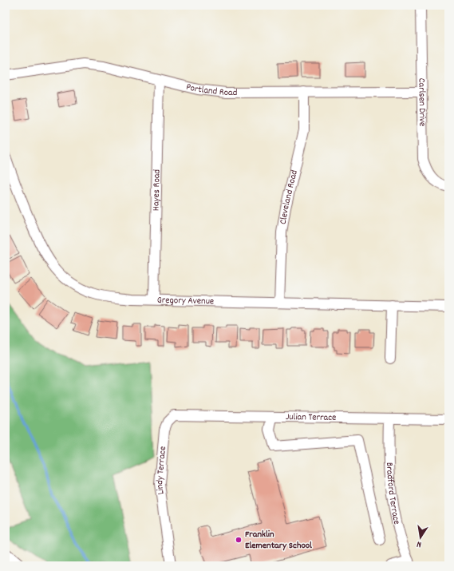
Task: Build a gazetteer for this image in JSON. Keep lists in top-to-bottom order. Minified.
{"streets":{"street":["Portland Road","Carlsen Drive","Hayes Road","Cleveland Road","Gregory Avenue","Julian Terrace","Lindy Terrace","Bradford Terrace"]},"crossings":[["Portland Road","Carlsen Drive"],["Portland Road","Hayes Road"],["Portland Road","Cleveland Road"],["Hayes Road","Gregory Avenue"],["Cleveland Road","Gregory Avenue"],["Julian Terrace","Lindy Terrace"],["Julian Terrace","Bradford Terrace"]],"places":["Franklin Elementary School"],"north":"bottom"}
